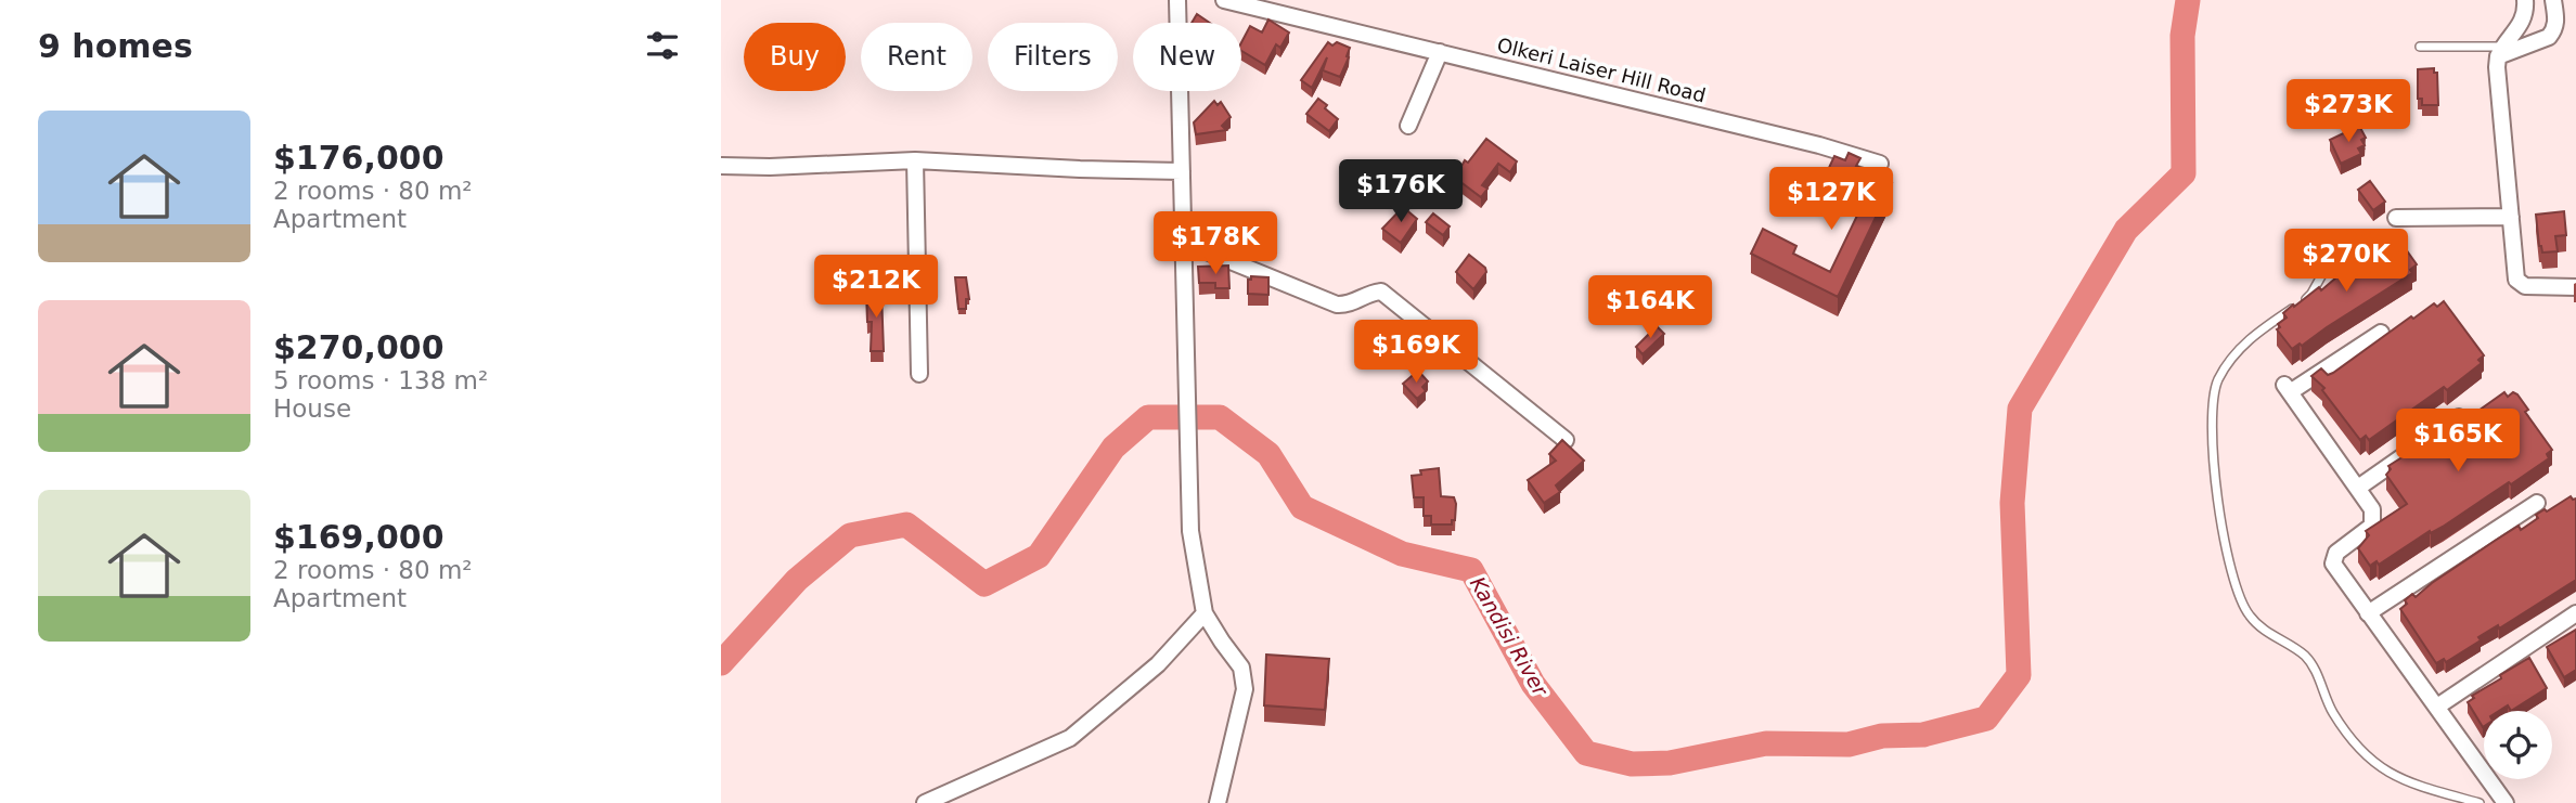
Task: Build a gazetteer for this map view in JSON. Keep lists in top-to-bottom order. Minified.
{"streets":{"street":["Olkeri Laiser Hill Road"]},"water":["Kandisi River"],"page":{"heading":"9 homes","chip":["Buy","Rent","Filters","New"],"price":["$273K","$176K","$127K","$178K","$270K","$212K","$164K","$169K","$165K"],"list":[{"name":"$176,000","note":"2 rooms · 80 m² · Apartment"},{"name":"$270,000","note":"5 rooms · 138 m² · House"},{"name":"$169,000","note":"2 rooms · 80 m² · Apartment"}]}}
